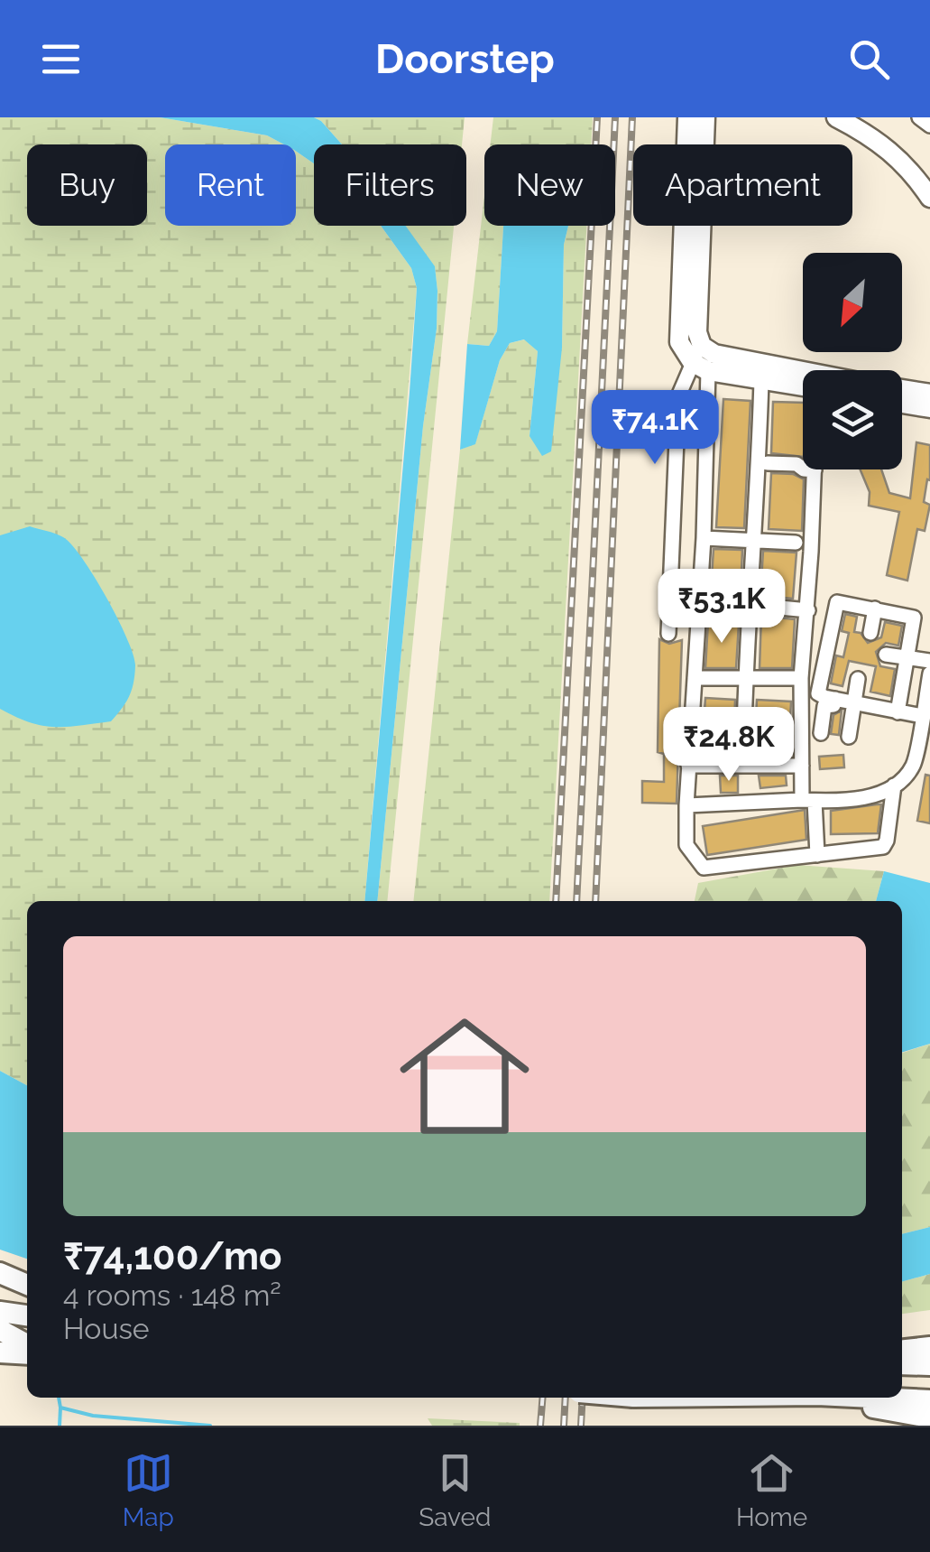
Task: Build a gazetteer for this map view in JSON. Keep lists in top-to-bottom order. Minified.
{"north":"bottom left","page":{"header":"Doorstep","chip":["Buy","Rent","Filters","New","Apartment"],"price":["₹74.1K","₹53.1K","₹24.8K"],"list":[{"name":"₹74,100/mo","note":"4 rooms · 148 m² · House"}],"tabs":["Map","Saved","Home"]}}
